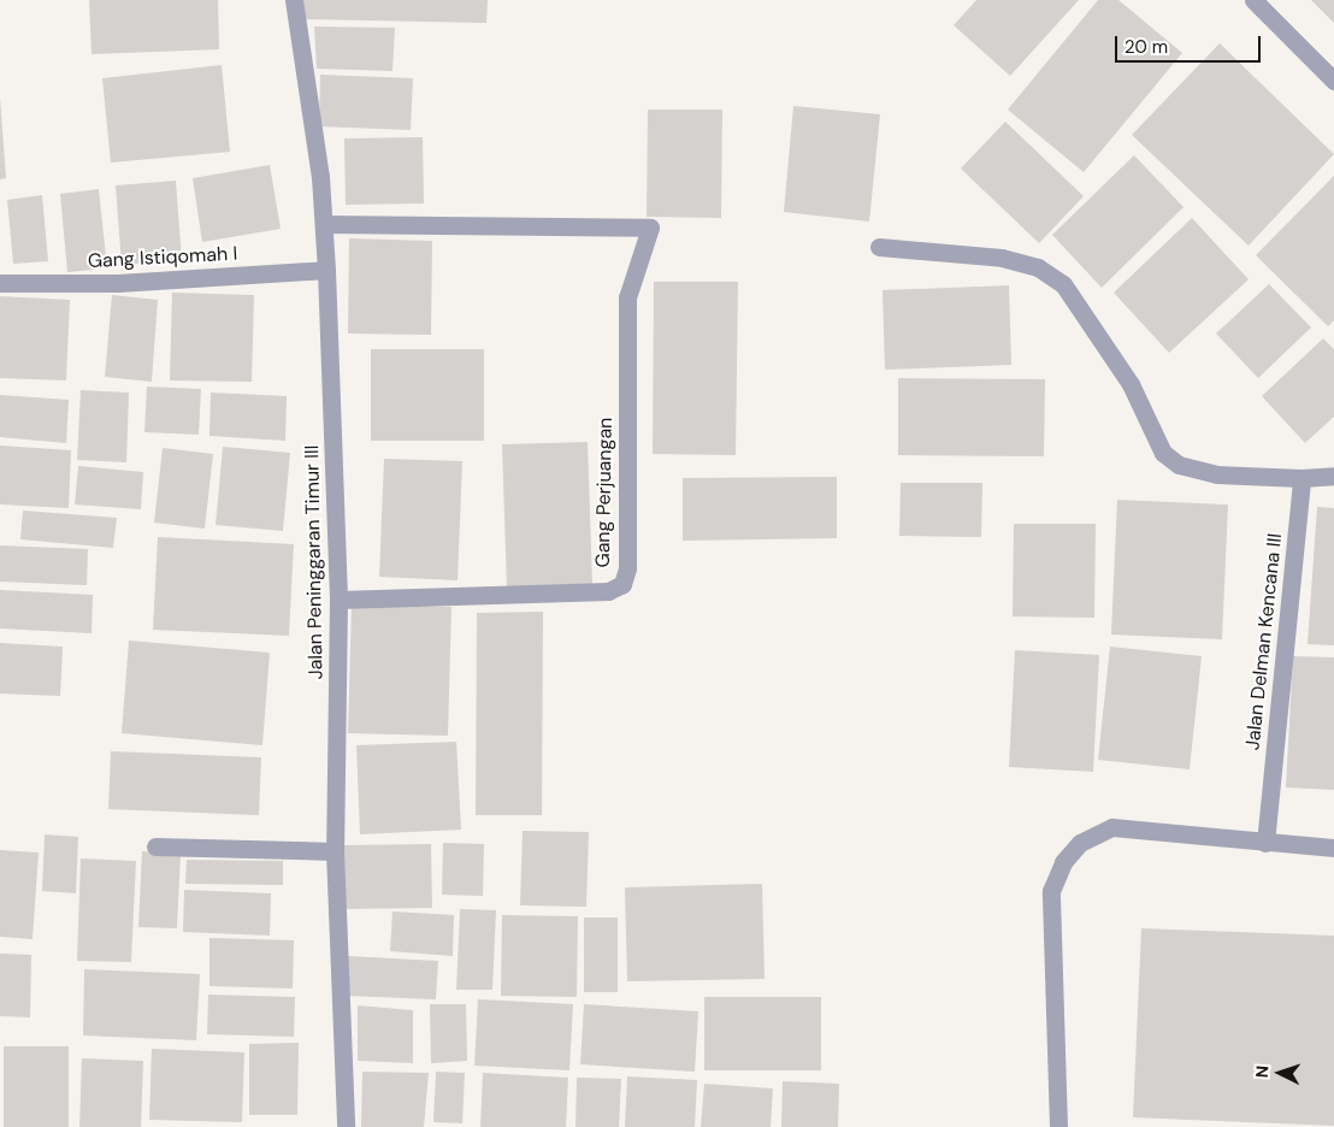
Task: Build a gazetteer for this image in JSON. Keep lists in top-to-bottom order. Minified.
{"streets":{"street":["Gang Istiqomah I","Gang Perjuangan","Jalan Peninggaran Timur III","Jalan Delman Kencana III"]},"crossings":[["Gang Istiqomah I","Jalan Peninggaran Timur III"],["Gang Perjuangan","Jalan Peninggaran Timur III"]],"scale_bar":"20 m","north":"left"}
